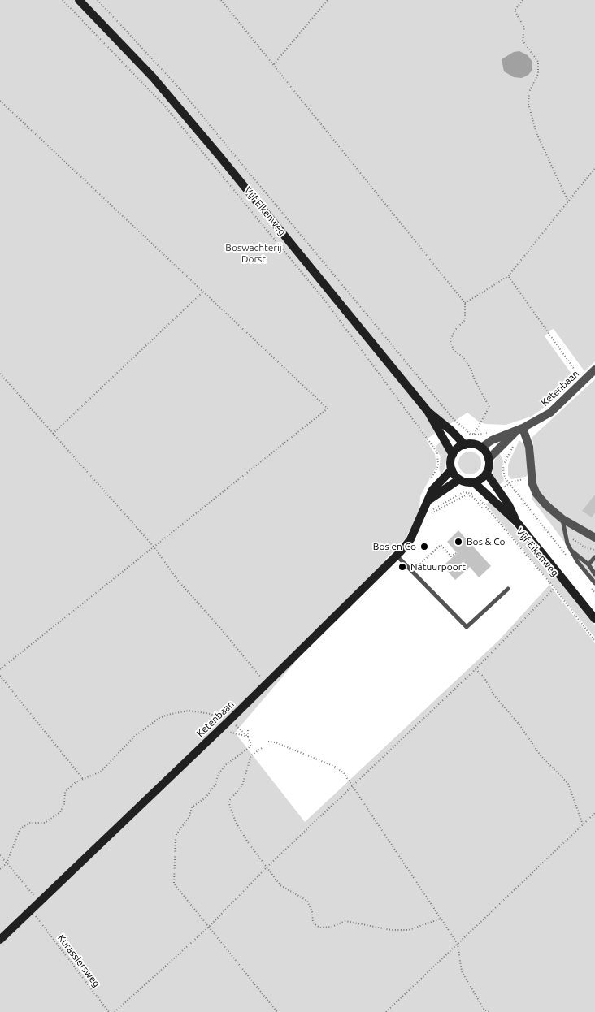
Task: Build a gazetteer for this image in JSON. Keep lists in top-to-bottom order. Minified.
{"streets":{"main road":["Vijf Eikenweg","Ketenbaan"],"path":["Kurassiersweg"]},"crossings":[["Vijf Eikenweg","Ketenbaan"]],"parks":["Boswachterij Dorst"],"places":["Bos & Co","Bos en Co","Natuurpoort"]}
